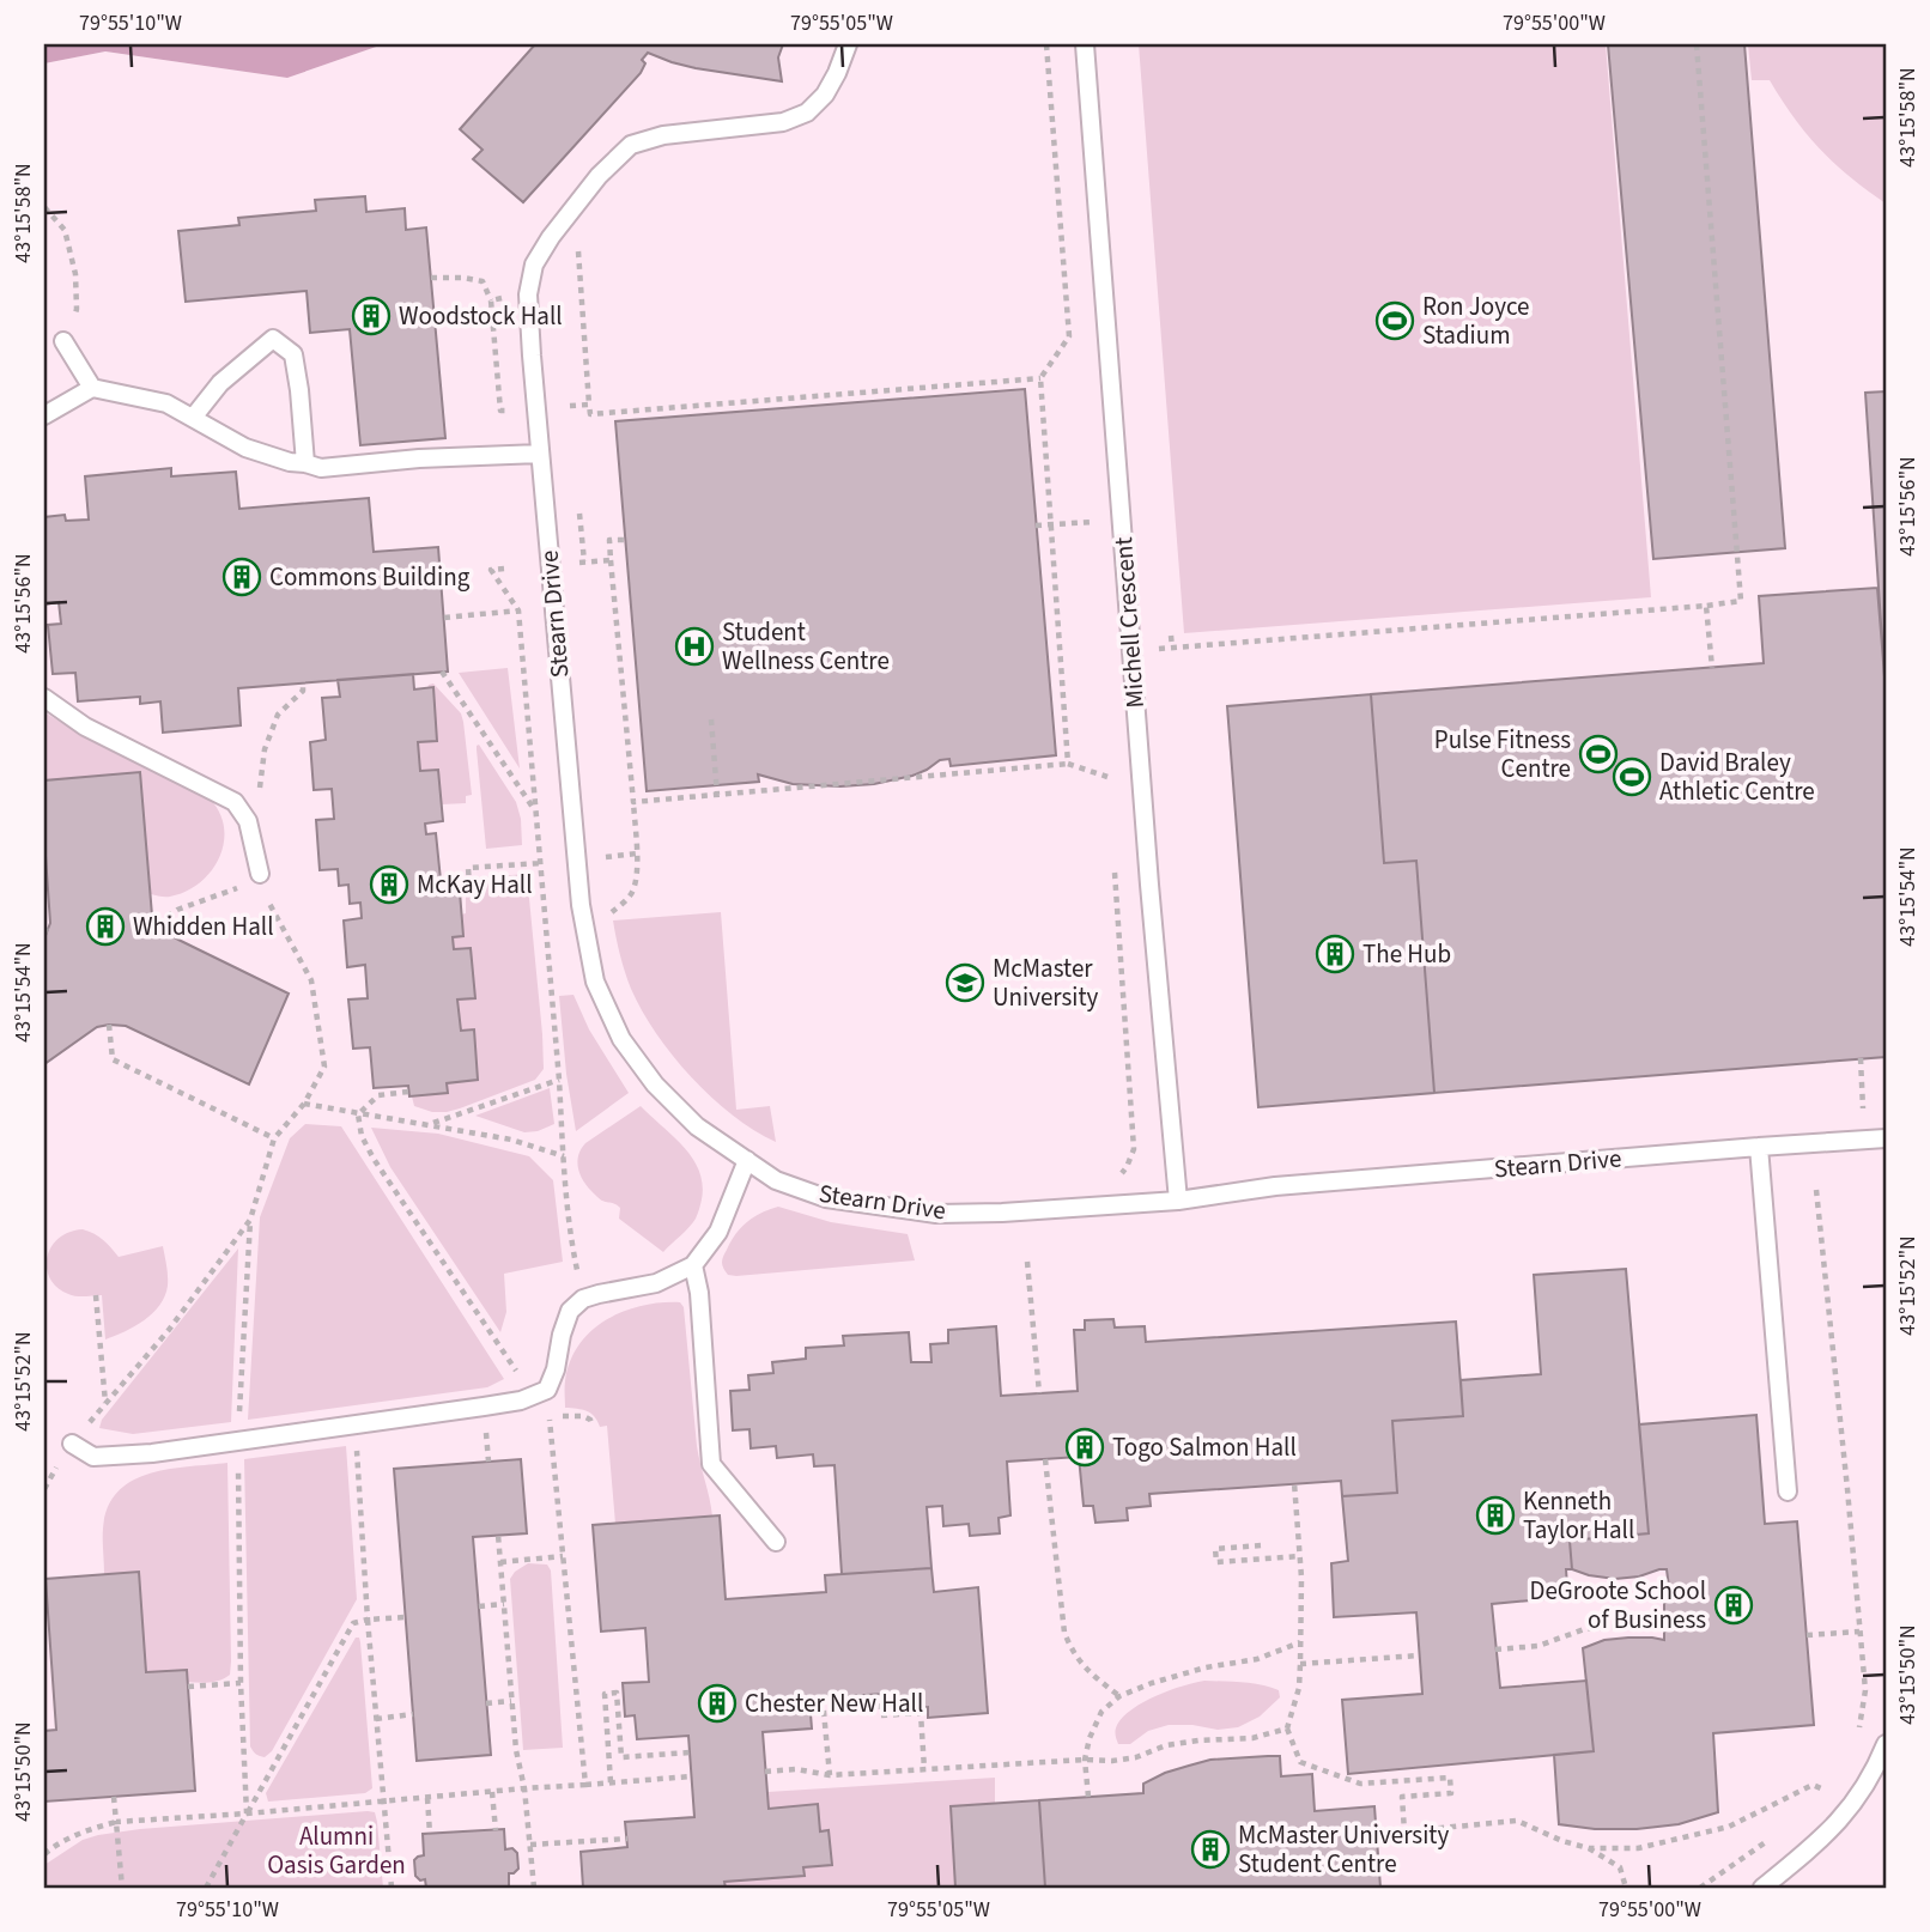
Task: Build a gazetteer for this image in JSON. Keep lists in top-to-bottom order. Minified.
{"streets":{"lane":["Stearn Drive","Michell Crescent"]},"crossings":[["Stearn Drive","Michell Crescent"]],"parks":["Alumni Oasis Garden"],"places":{"building":["Woodstock Hall","Commons Building","McKay Hall","Whidden Hall","The Hub","Togo Salmon Hall","Kenneth Taylor Hall","DeGroote School of Business","Chester New Hall","McMaster University Student Centre"],"sports":["Ron Joyce Stadium","Pulse Fitness Centre","David Braley Athletic Centre"],"hospital":["Student Wellness Centre"],"school or university":["McMaster University"]},"coordinates":["79°55'10\"W","79°55'05\"W","79°55'00\"W","43°15'58\"N","43°15'56\"N","43°15'54\"N","43°15'52\"N","43°15'50\"N"]}
